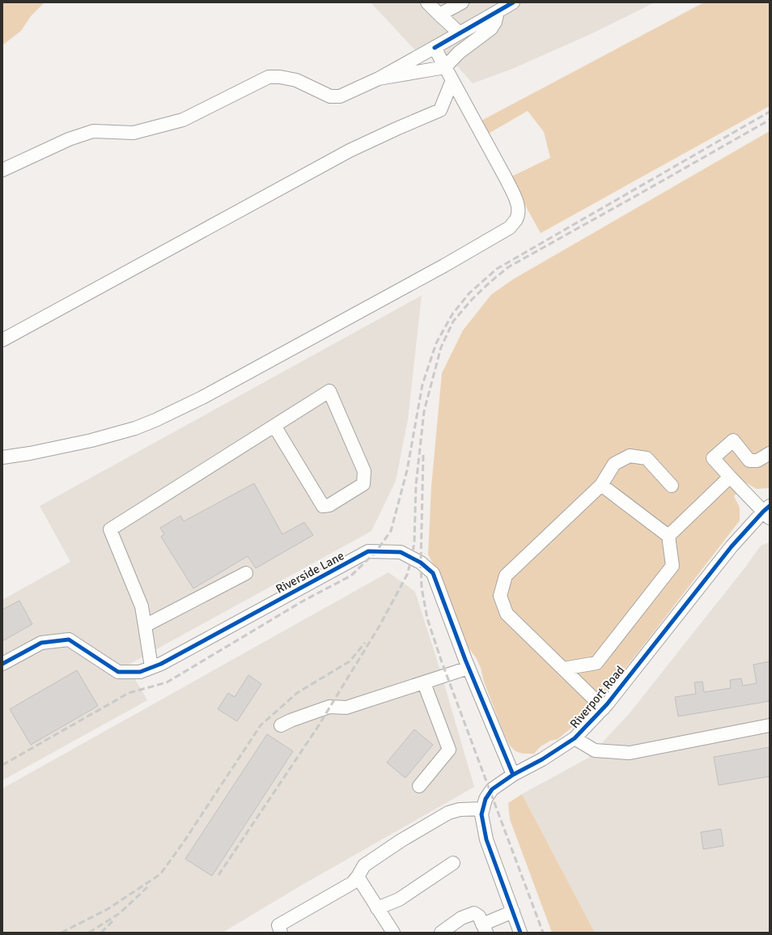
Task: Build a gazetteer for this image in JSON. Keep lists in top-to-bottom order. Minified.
{"streets":{"street":["Riverside Lane","Riverport Road"]},"crossings":[["Riverside Lane","Riverport Road"]]}
